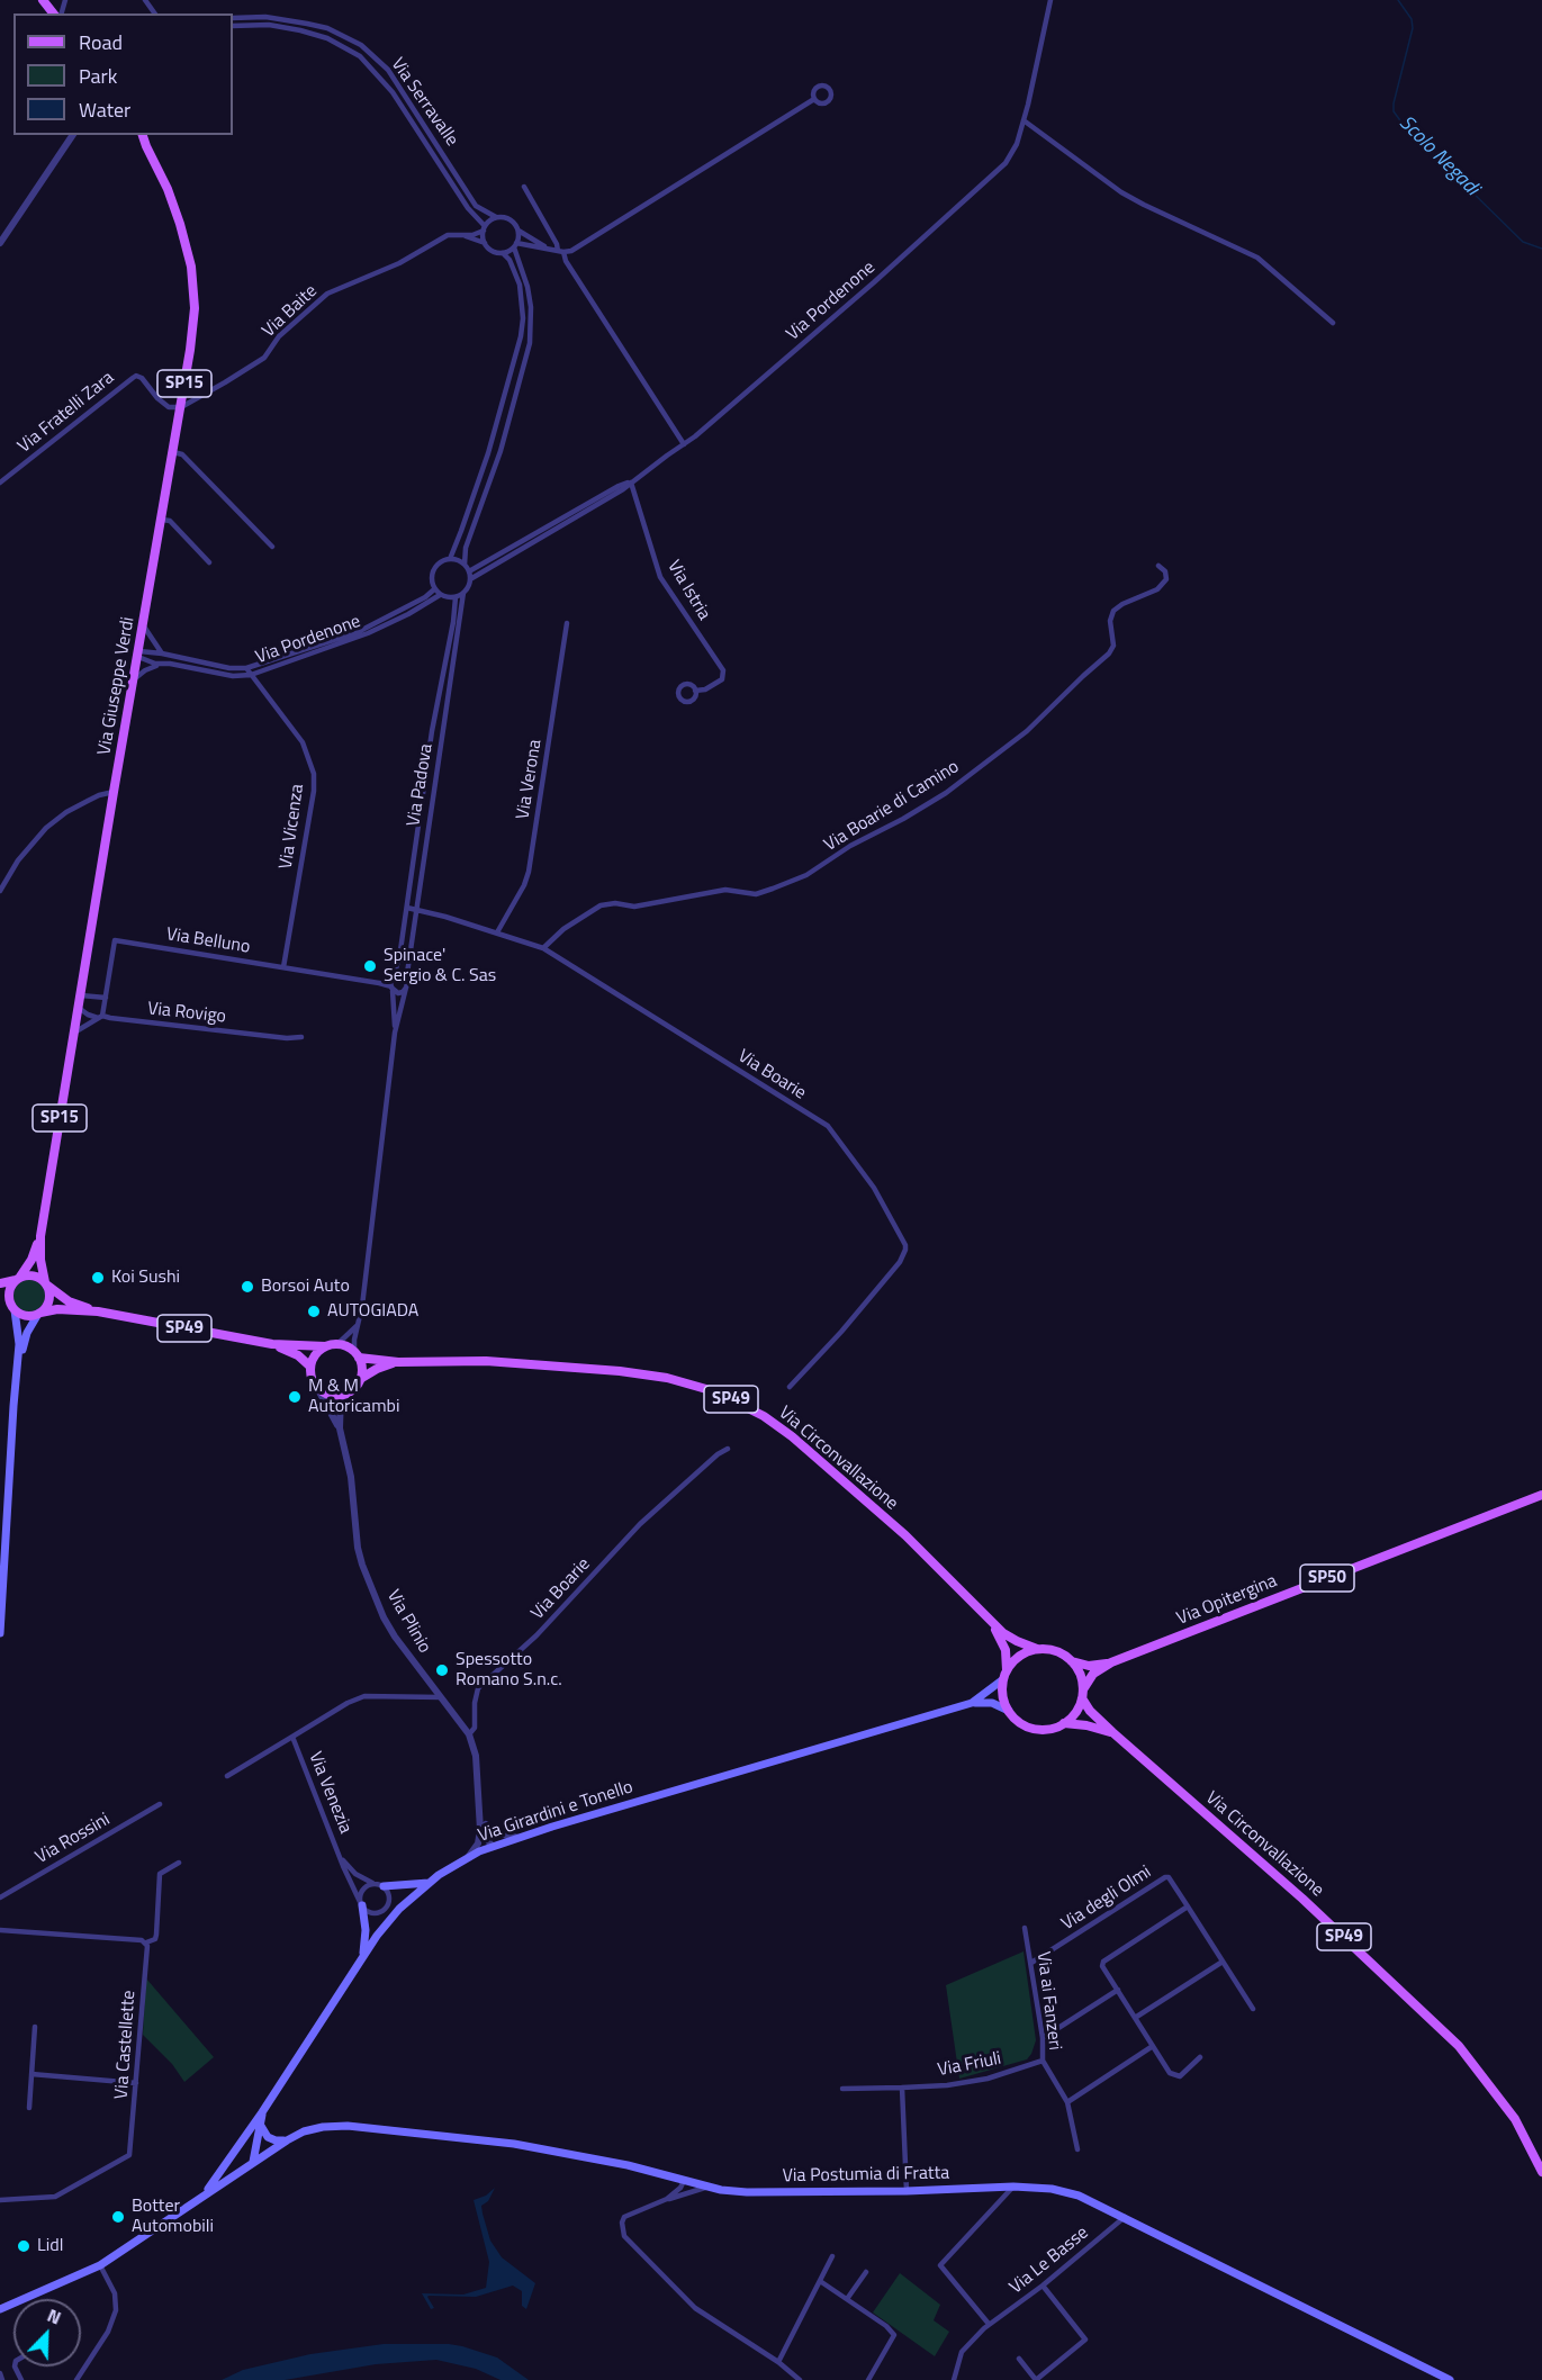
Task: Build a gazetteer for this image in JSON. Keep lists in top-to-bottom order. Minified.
{"streets":{"main road":["SP15","Via Giuseppe Verdi","SP49","Via Circonvallazione","SP50","Via Opitergina","Via Girardini e Tonello","Via Postumia di Fratta"],"street":["Via Serravalle","Via Pordenone","Via Baite","Via Fratelli Zara","Via Istria","Via Verona","Via Padova","Via Boarie di Camino","Via Vicenza","Via Belluno","Via Rovigo","Via Boarie","Via Plinio","Via Venezia","Via Rossini","Via degli Olmi","Via ai Fanzeri","Via Castellette","Via Friuli","Via Le Basse"]},"crossings":[["Via Serravalle","Via Baite"],["Via Pordenone","Via Istria"],["Via Pordenone","Via Giuseppe Verdi"],["Via Pordenone","Via Padova"],["Via Pordenone","Via Vicenza"],["Via Baite","Via Fratelli Zara"],["Via Baite","Via Giuseppe Verdi"],["SP15","Via Giuseppe Verdi"],["Via Fratelli Zara","Via Giuseppe Verdi"],["Via Giuseppe Verdi","Via Rovigo"],["Via Giuseppe Verdi","SP49"],["Via Verona","Via Boarie"],["Via Padova","Via Belluno"],["Via Padova","Via Boarie"],["Via Boarie di Camino","Via Boarie"],["Via Vicenza","Via Belluno"],["Via Boarie","Via Plinio"],["Via Boarie","Via Venezia"],["Via Boarie","Via Girardini e Tonello"],["SP49","Via Circonvallazione"],["SP49","Via Opitergina"],["SP49","Via Plinio"],["SP49","Via Girardini e Tonello"],["Via Circonvallazione","Via Opitergina"],["Via Circonvallazione","Via Plinio"],["Via Circonvallazione","Via Girardini e Tonello"],["Via Opitergina","Via Girardini e Tonello"],["Via Plinio","Via Venezia"],["Via Plinio","Via Girardini e Tonello"],["Via Venezia","Via Girardini e Tonello"],["Via Girardini e Tonello","Via Postumia di Fratta"],["Via degli Olmi","Via ai Fanzeri"],["Via ai Fanzeri","Via Friuli"],["Via Postumia di Fratta","Via Le Basse"]],"water":["Scolo Negadi"],"places":["Spinace' Sergio & C. Sas","Koi Sushi","Borsoi Auto","AUTOGIADA","M & M Autoricambi","Spessotto Romano S.n.c.","Botter Automobili","Lidl"],"legend":["Road","Park","Water"],"north":"top right"}
